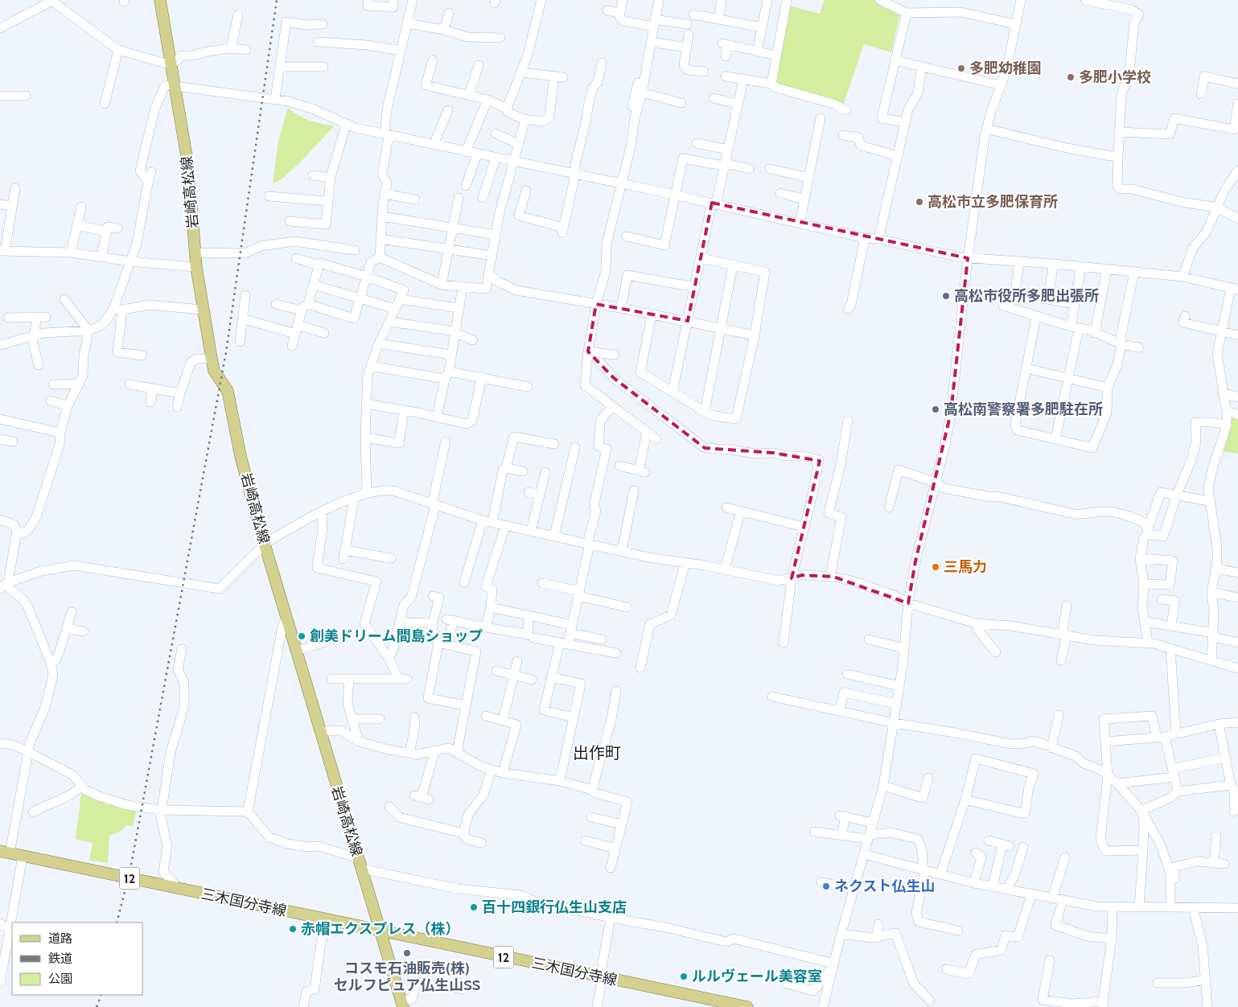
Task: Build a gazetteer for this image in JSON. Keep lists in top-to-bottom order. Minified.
{"streets":{"main road":["岩崎高松線","12","三木国分寺線"]},"crossings":[["岩崎高松線","三木国分寺線"]],"districts":["出作町"],"places":["多肥幼稚園","多肥小学校","高松市立多肥保育所","高松市役所多肥出張所","高松南警察署多肥駐在所","三馬力","創美ドリーム間島ショップ","ネクスト仏生山","百十四銀行仏生山支店","赤帽エクスプレス（株）","コスモ石油販売(株) セルフピュア仏生山SS","ルルヴェール美容室"],"legend":["道路","鉄道","公園"]}
